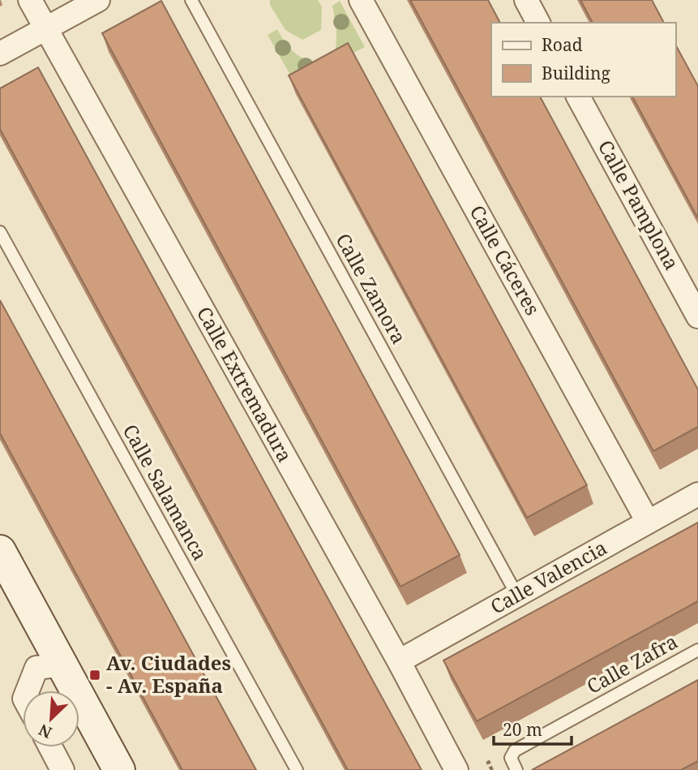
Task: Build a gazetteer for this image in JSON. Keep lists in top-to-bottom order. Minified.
{"streets":{"street":["Calle Pamplona","Calle Cáceres","Calle Extremadura","Calle Valencia"],"lane":["Calle Zamora","Calle Salamanca","Calle Zafra"]},"crossings":[["Calle Cáceres","Calle Valencia"],["Calle Zamora","Calle Valencia"],["Calle Extremadura","Calle Valencia"]],"places":{"transit":["Av. Ciudades - Av. España"]},"legend":["Road","Building"],"scale_bar":"20 m","north":"bottom left"}
